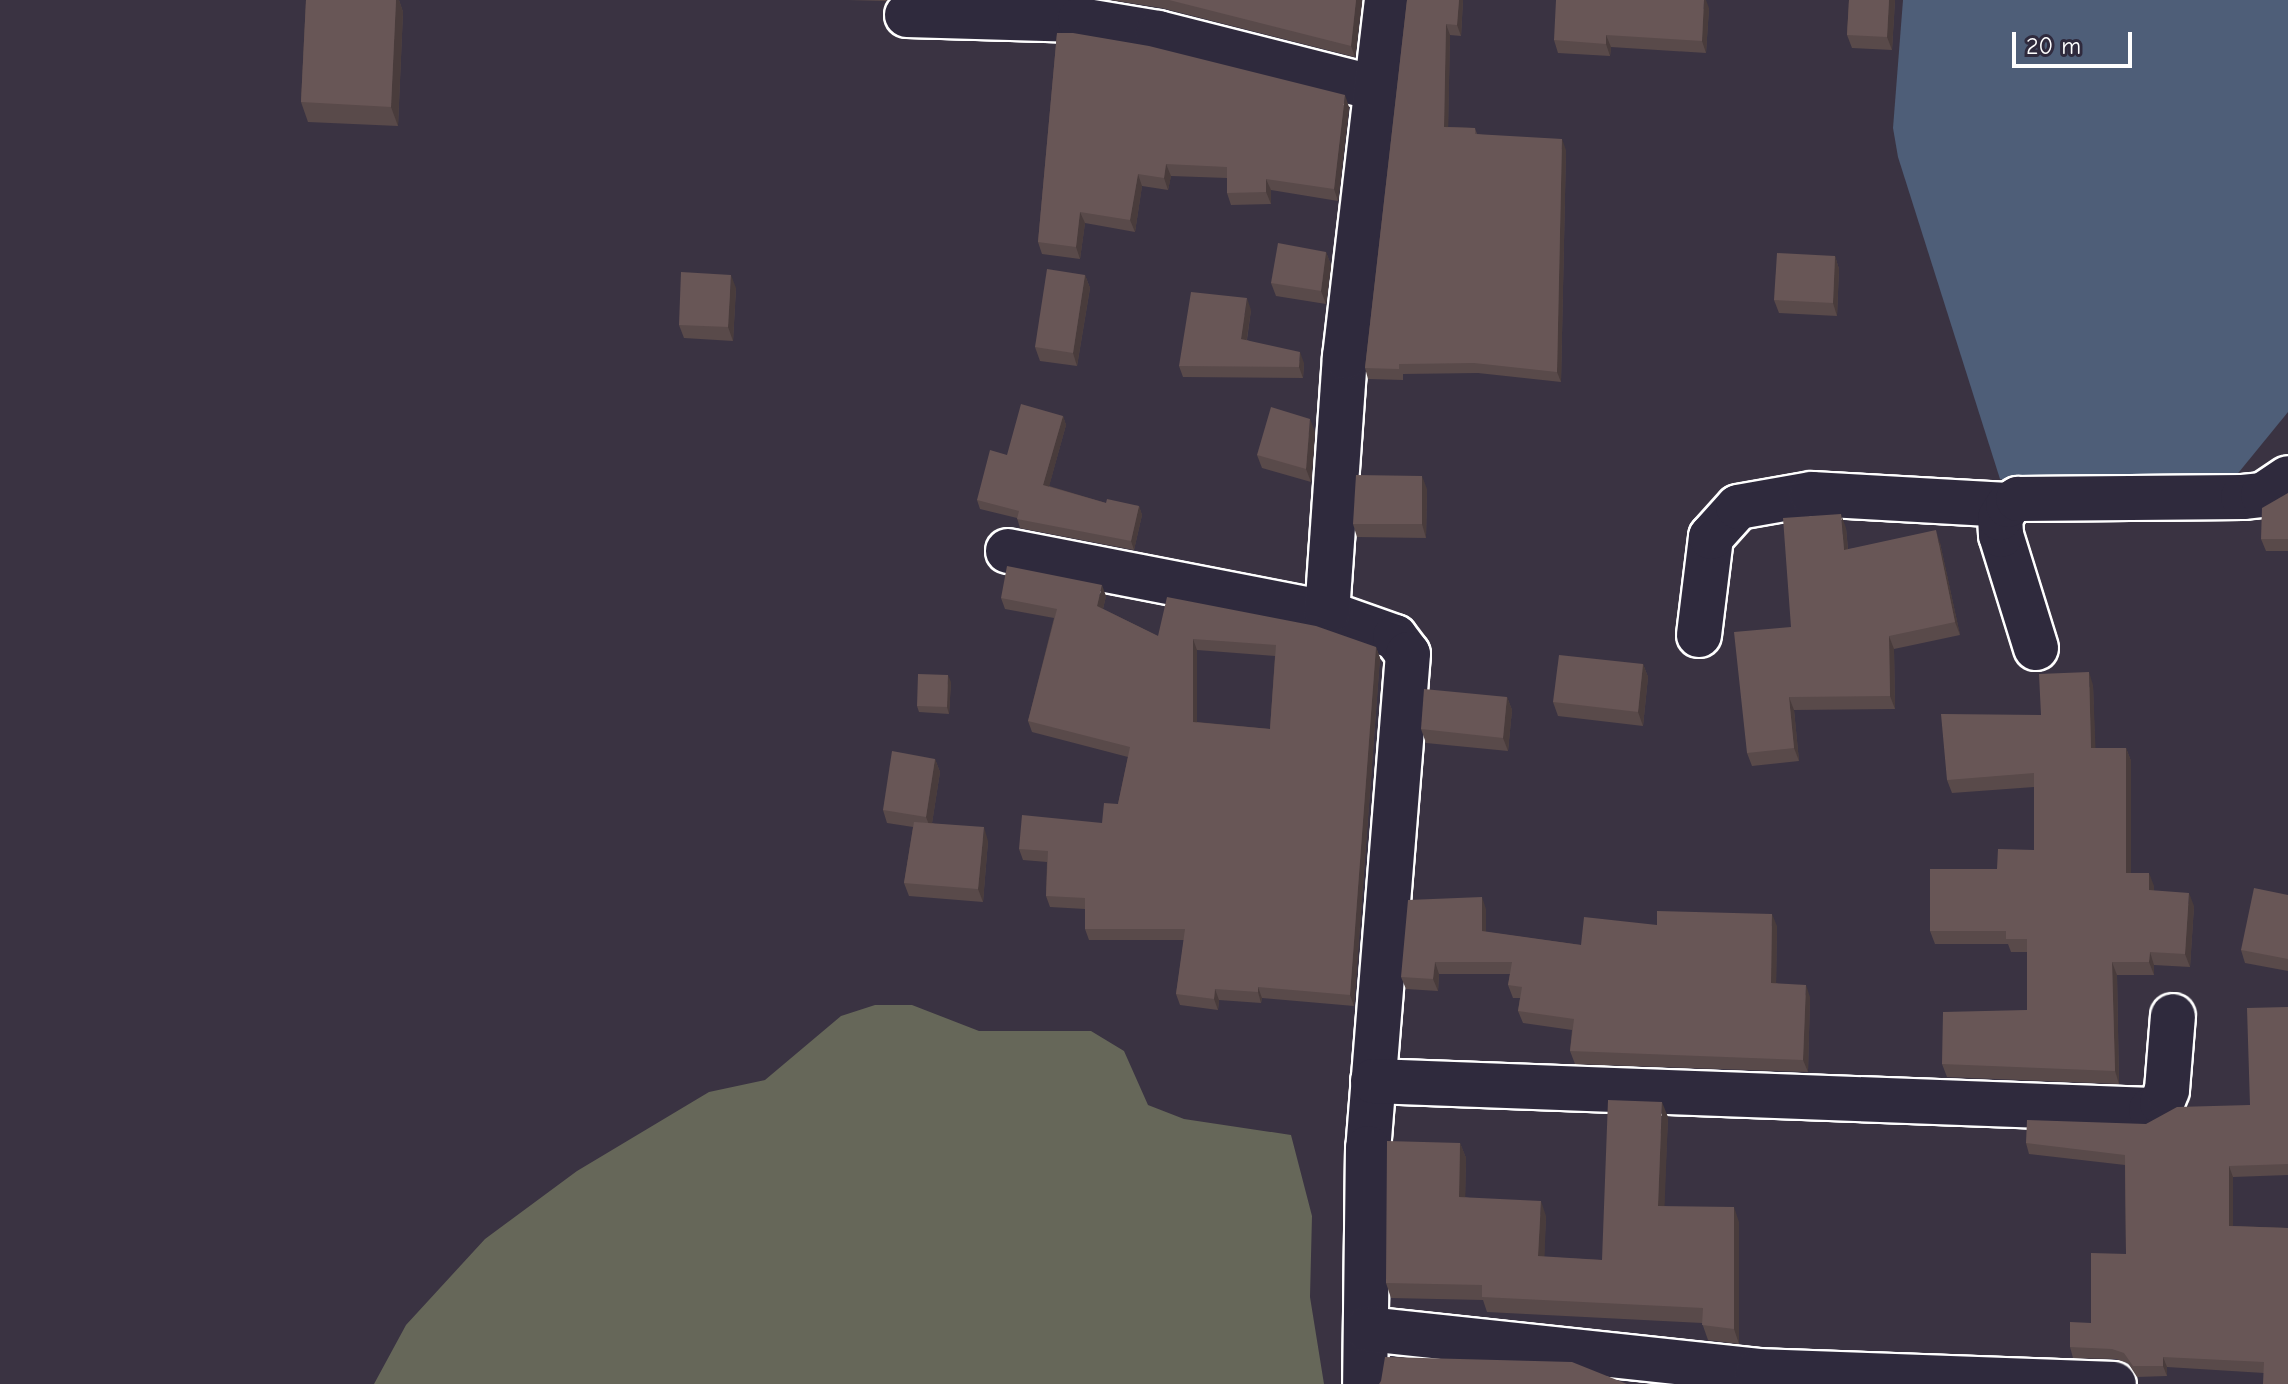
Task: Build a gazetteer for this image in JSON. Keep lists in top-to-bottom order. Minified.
{"scale_bar":"20 m"}
